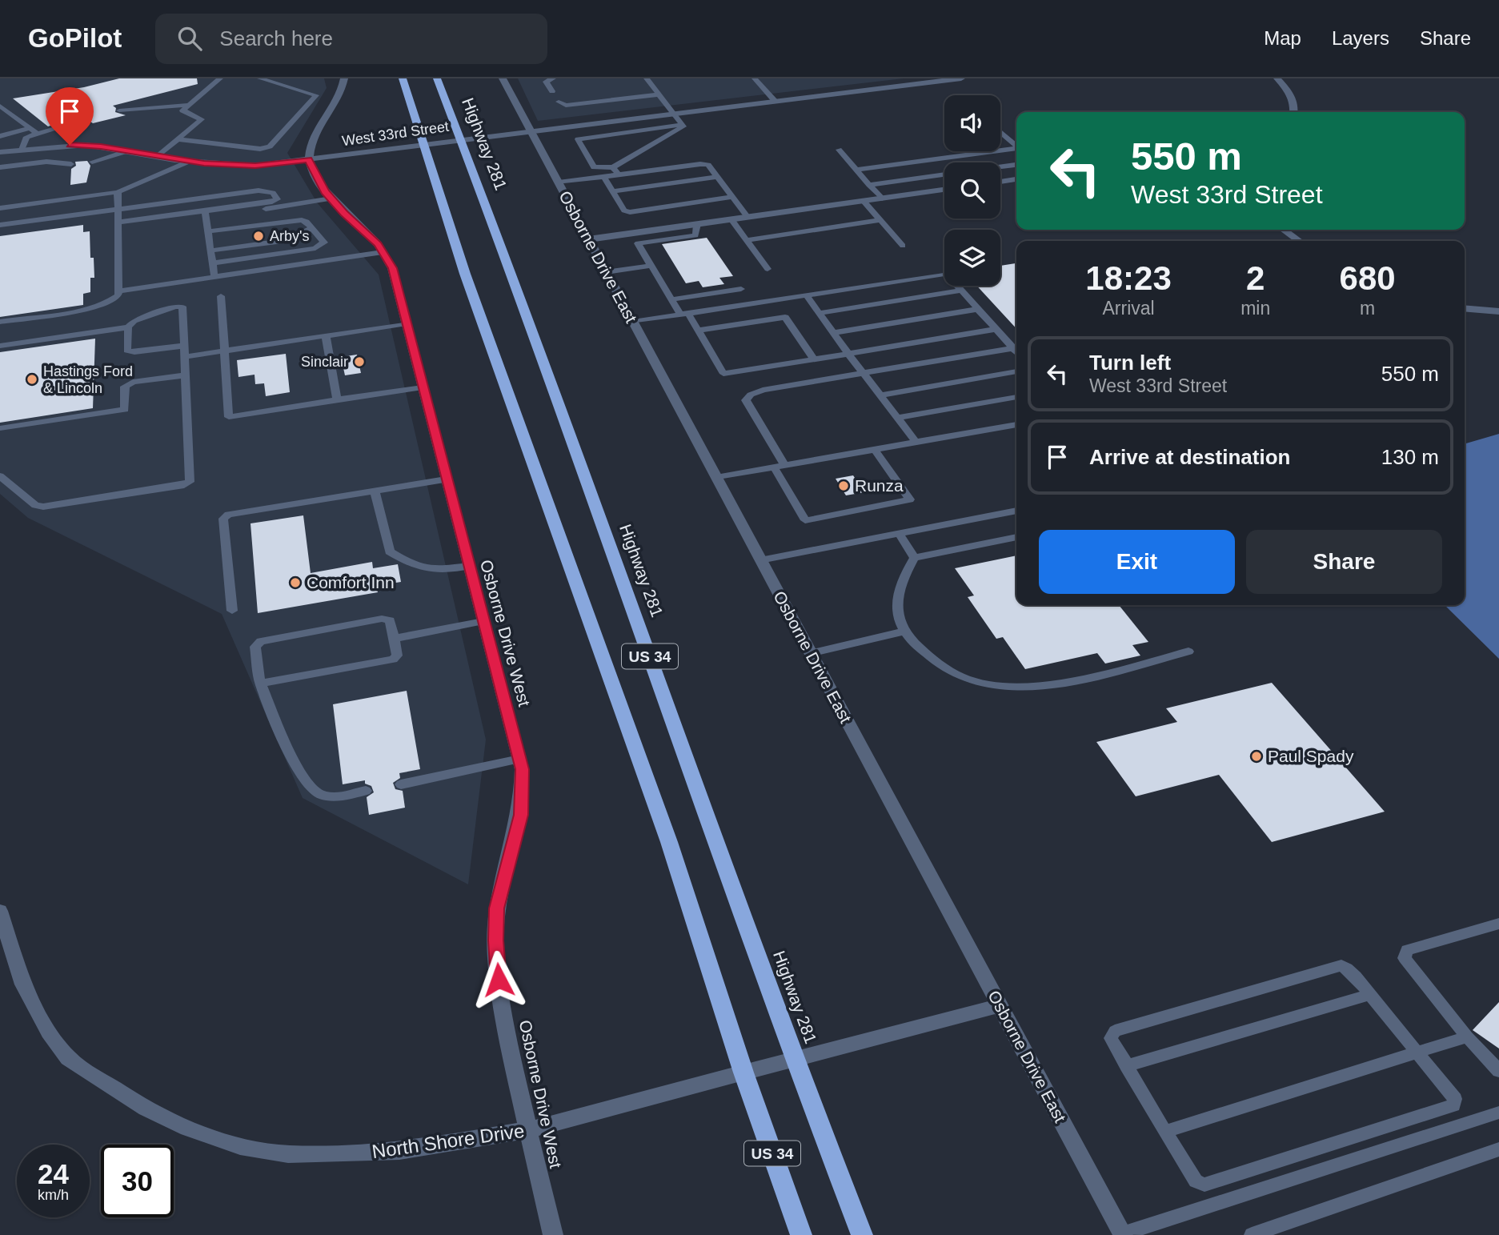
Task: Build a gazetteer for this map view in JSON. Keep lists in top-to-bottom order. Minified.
{"streets":{"highway":["Highway 281","US 34"],"street":["West 33rd Street","Osborne Drive East","Osborne Drive West","North Shore Drive"]},"crossings":[["West 33rd Street","Highway 281"],["West 33rd Street","Osborne Drive East"],["West 33rd Street","Osborne Drive West"],["West 33rd Street","US 34"],["Highway 281","North Shore Drive"],["Osborne Drive East","North Shore Drive"],["Osborne Drive West","North Shore Drive"],["US 34","North Shore Drive"]],"places":["Arby's","Sinclair","Hastings Ford & Lincoln","Runza","Comfort Inn","Paul Spady"],"page":{"header":"GoPilot","search":"Search here","nav":["Map","Layers","Share"],"turn":["550 m","West 33rd Street"],"eta":["18:23","Arrival","2","min","680","m"],"list":[{"name":"Turn left","note":"West 33rd Street","value":"550 m"},{"name":"Arrive at destination","value":"130 m"}],"buttons":["Exit","Share"],"speed":"24 km/h","limit":"30"}}
